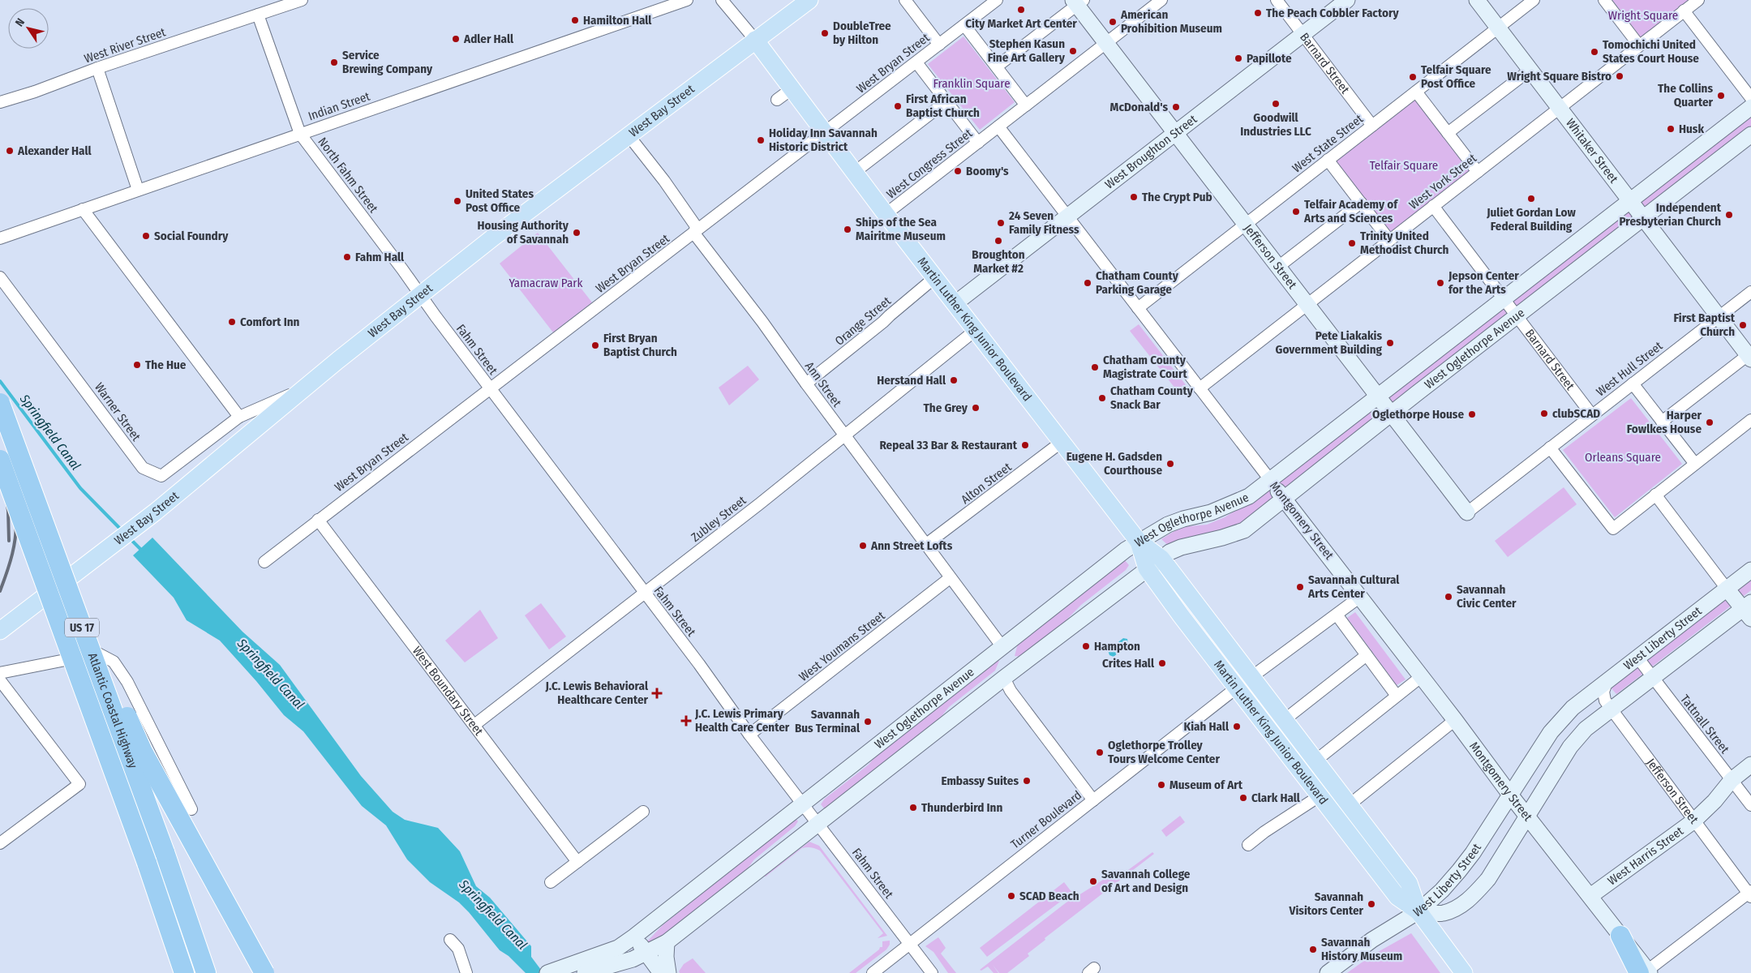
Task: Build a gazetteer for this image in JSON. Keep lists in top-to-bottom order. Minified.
{"streets":{"highway":["US 17","Atlantic Coastal Highway"],"main road":["West Bay Street","Whitaker Street","West Broughton Street","Jefferson Street","Martin Luther King Junior Boulevard","West Oglethorpe Avenue","Montgomery Street","West Liberty Street","West Harris Street"],"street":["West River Street","West Bryan Street","Barnard Street","Indian Street","West State Street","West Congress Street","North Fahm Street","West York Street","Orange Street","Fahm Street","West Hull Street","Ann Street","Warner Street","Alton Street","Zubley Street","West Youmans Street","West Boundary Street","Tattnall Street","Turner Boulevard"]},"crossings":[["West River Street","North Fahm Street"],["West Bryan Street","Martin Luther King Junior Boulevard"],["West Bryan Street","Fahm Street"],["West Bryan Street","Ann Street"],["West Bryan Street","West Boundary Street"],["Barnard Street","West State Street"],["Barnard Street","West Broughton Street"],["Barnard Street","West York Street"],["Barnard Street","West Oglethorpe Avenue"],["Barnard Street","West Hull Street"],["Indian Street","North Fahm Street"],["West Bay Street","North Fahm Street"],["West Bay Street","Martin Luther King Junior Boulevard"],["West Bay Street","Fahm Street"],["West Bay Street","Ann Street"],["West State Street","Whitaker Street"],["West State Street","Jefferson Street"],["West State Street","Montgomery Street"],["Whitaker Street","West York Street"],["Whitaker Street","West Oglethorpe Avenue"],["Whitaker Street","West Hull Street"],["West Broughton Street","Jefferson Street"],["West Broughton Street","Martin Luther King Junior Boulevard"],["West Broughton Street","Montgomery Street"],["West Congress Street","Jefferson Street"],["West Congress Street","Martin Luther King Junior Boulevard"],["West Congress Street","Montgomery Street"],["North Fahm Street","Fahm Street"],["West York Street","Jefferson Street"],["West York Street","Montgomery Street"],["Jefferson Street","West Oglethorpe Avenue"],["Jefferson Street","West Hull Street"],["Jefferson Street","West Liberty Street"],["Jefferson Street","West Harris Street"],["Orange Street","Martin Luther King Junior Boulevard"],["Orange Street","Ann Street"],["Martin Luther King Junior Boulevard","West Oglethorpe Avenue"],["Martin Luther King Junior Boulevard","Alton Street"],["Martin Luther King Junior Boulevard","Zubley Street"],["Martin Luther King Junior Boulevard","West Liberty Street"],["Martin Luther King Junior Boulevard","Turner Boulevard"],["Fahm Street","West Oglethorpe Avenue"],["Fahm Street","Zubley Street"],["Fahm Street","West Youmans Street"],["Fahm Street","Turner Boulevard"],["West Oglethorpe Avenue","Ann Street"],["West Oglethorpe Avenue","Montgomery Street"],["Ann Street","Alton Street"],["Ann Street","Zubley Street"],["Ann Street","West Youmans Street"],["Zubley Street","West Boundary Street"],["Montgomery Street","West Liberty Street"],["Montgomery Street","West Harris Street"],["West Liberty Street","Tattnall Street"],["Tattnall Street","West Harris Street"]],"water":["Springfield Canal"],"parks":["Wright Square","Franklin Square","Telfair Square","Yamacraw Park","Orleans Square"],"places":{"other":["City Market Art Center","The Peach Cobbler Factory","Hamilton Hall","American Prohibition Museum","DoubleTree by Hilton","Adler Hall","Stephen Kasun Fine Art Gallery","Tomochichi United States Court House","Papillote","Service Brewing Company","Wright Square Bistro","Telfair Square Post Office","The Collins Quarter","Goodwill Industries LLC","First African Baptist Church","McDonald's","Husk","Holiday Inn Savannah Historic District","Alexander Hall","Boomy's","The Crypt Pub","Juliet Gordan Low Federal Building","United States Post Office","Telfair Academy of Arts and Sciences","Independent Presbyterian Church","24 Seven Family Fitness","Ships of the Sea Mairitme Museum","Housing Authority of Savannah","Social Foundry","Broughton Market #2","Trinity United Methodist Church","Fahm Hall","Chatham County Parking Garage","Jepson Center for the Arts","Comfort Inn","First Baptist Church","Pete Liakakis Government Building","First Bryan Baptist Church","The Hue","Chatham County Magistrate Court","Herstand Hall","Chatham County Snack Bar","The Grey","clubSCAD","Oglethorpe House","Harper Fowlkes House","Repeal 33 Bar & Restaurant","Eugene H. Gadsden Courthouse","Ann Street Lofts","Savannah Cultural Arts Center","Savannah Civic Center","Hampton","Crites Hall","Savannah Bus Terminal","Kiah Hall","Oglethorpe Trolley Tours Welcome Center","Embassy Suites","Museum of Art","Clark Hall","Thunderbird Inn","Savannah College of Art and Design","SCAD Beach","Savannah Visitors Center","Savannah History Museum"],"health":["J.C. Lewis Behavioral Healthcare Center","J.C. Lewis Primary Health Care Center"]},"north":"top left"}
